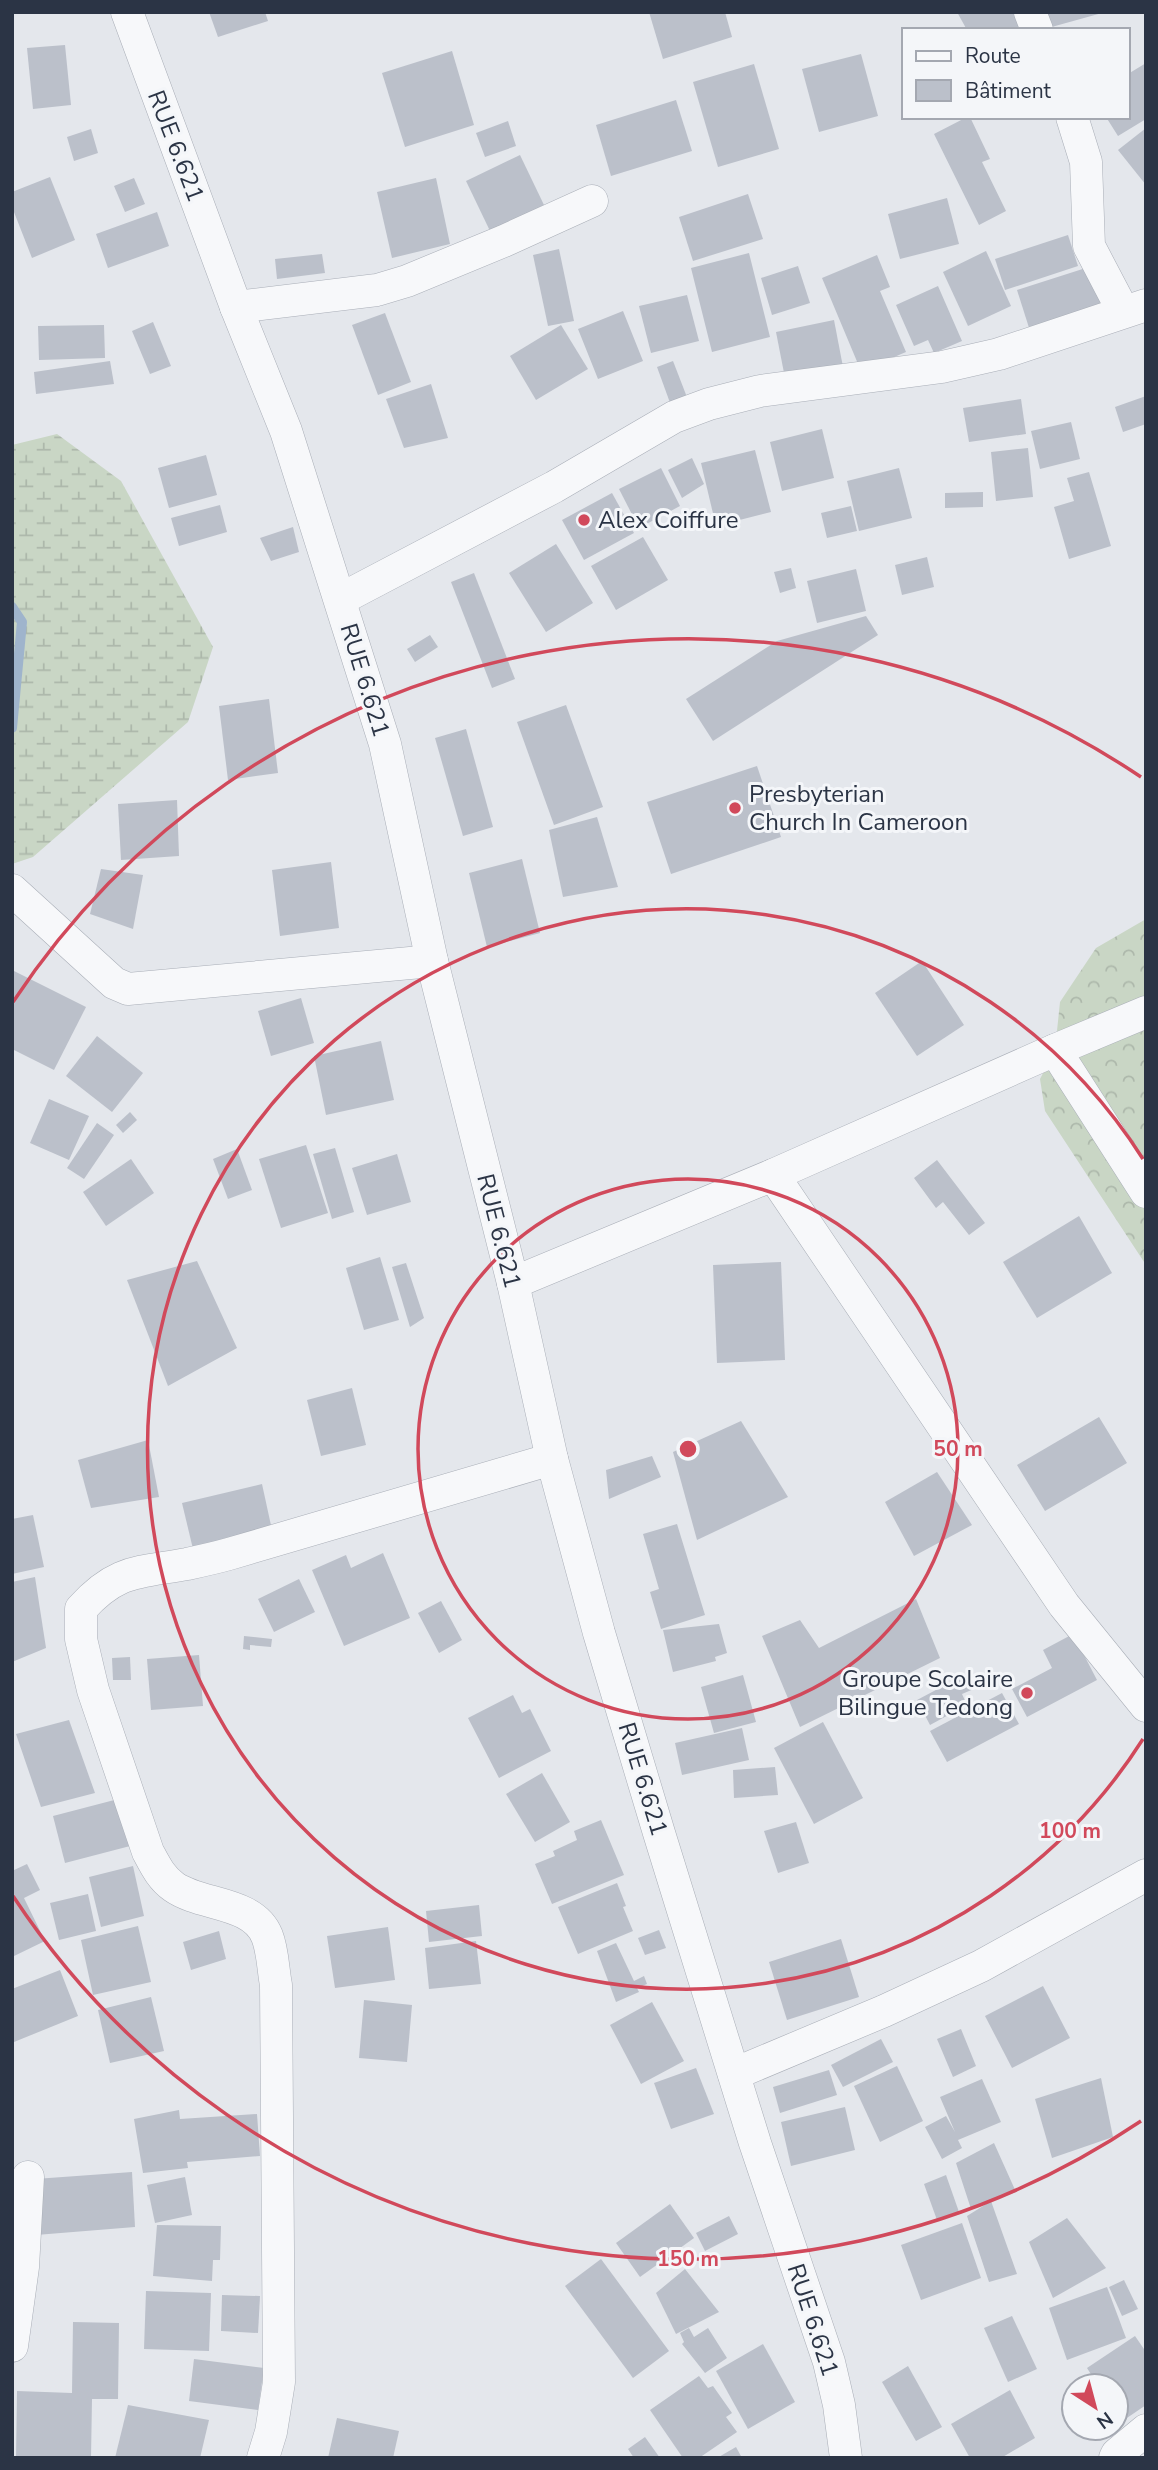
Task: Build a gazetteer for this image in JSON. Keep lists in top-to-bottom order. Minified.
{"streets":{"street":["RUE 6.621"]},"places":["Alex Coiffure","Presbyterian Church In Cameroon","Groupe Scolaire Bilingue Tedong"],"legend":["Route","Bâtiment"],"north":"bottom right","rings":["50 m","100 m","150 m"]}
